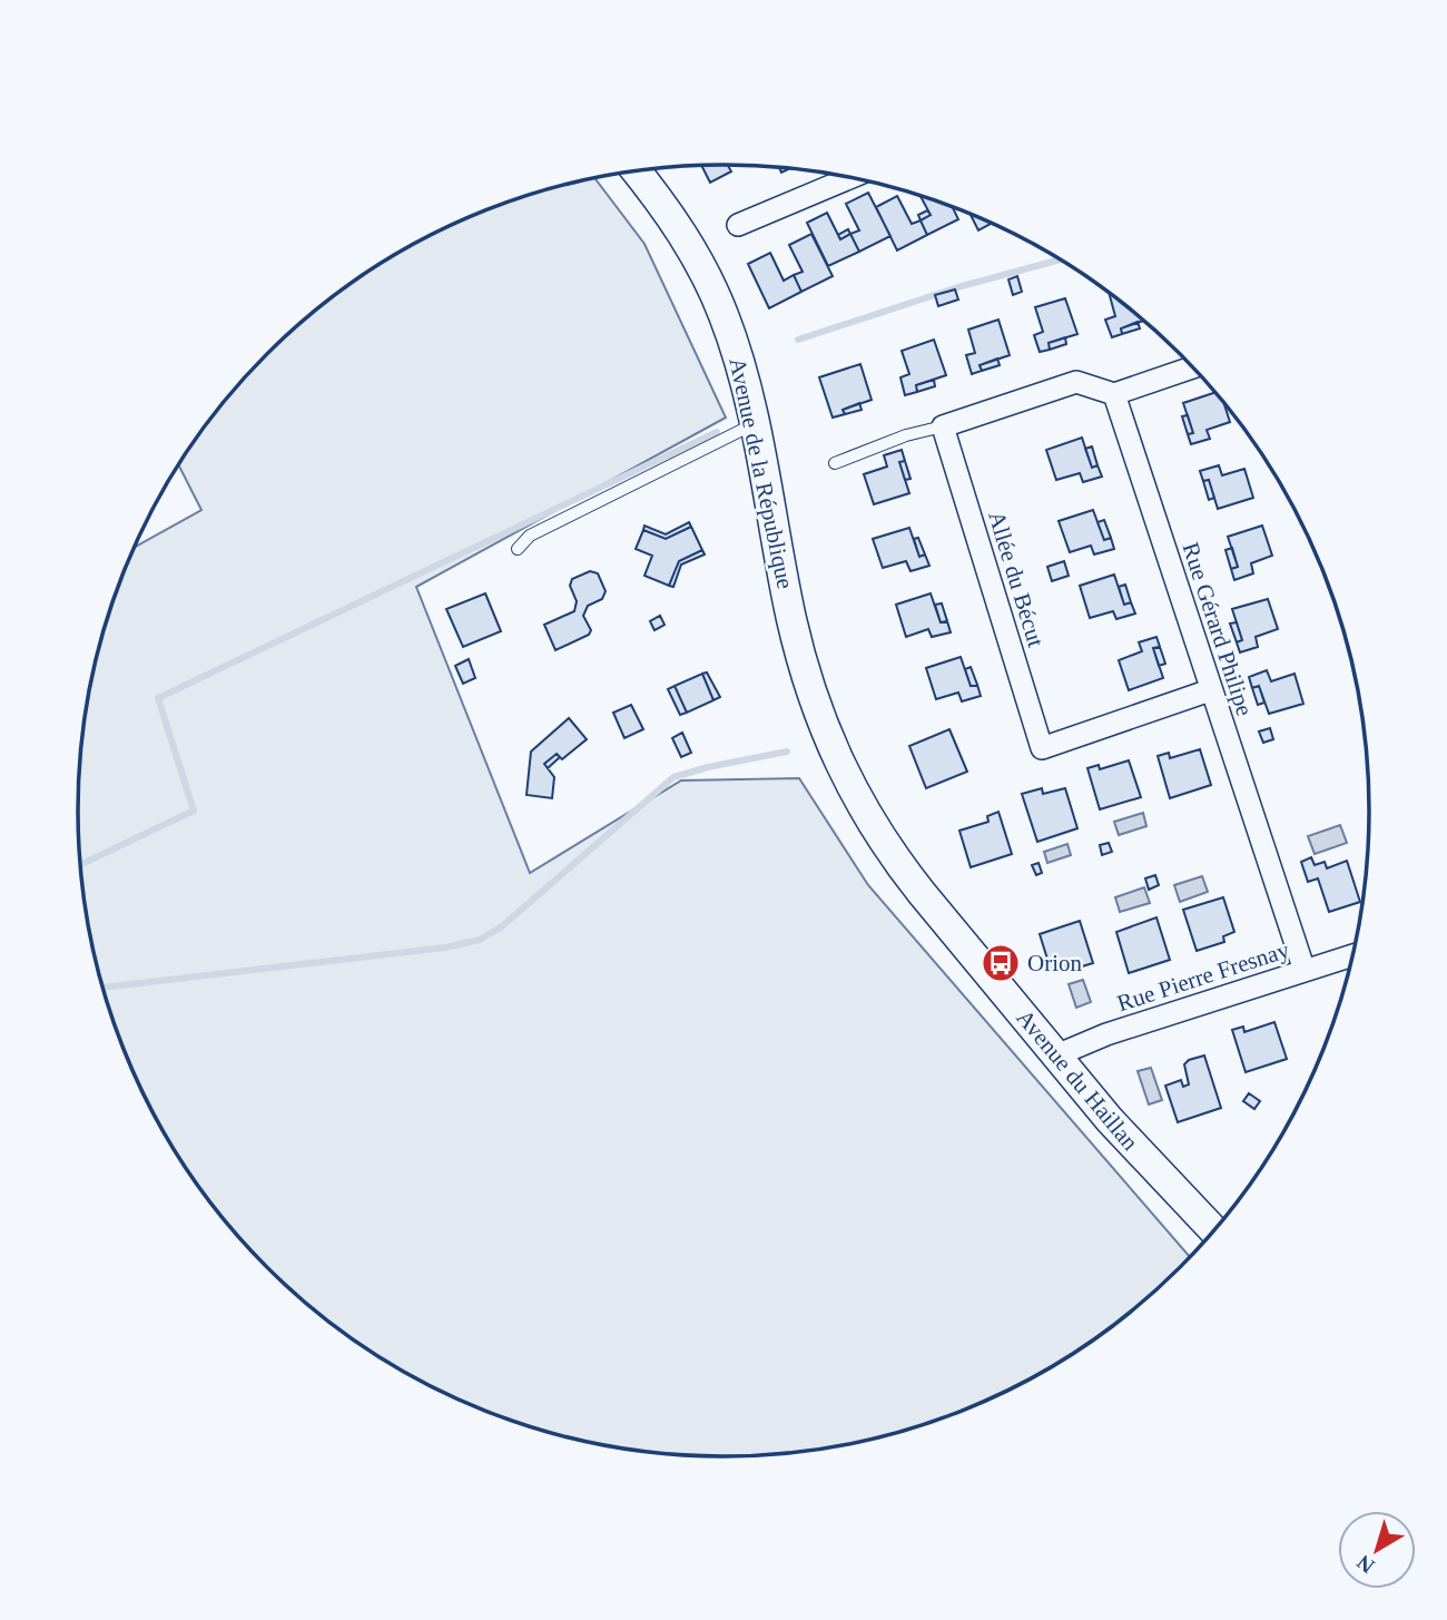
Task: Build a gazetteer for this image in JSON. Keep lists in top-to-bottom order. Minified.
{"streets":{"street":["Avenue de la République","Allée du Bécut","Rue Gérard Philipe","Rue Pierre Fresnay","Avenue du Haillan"]},"crossings":[["Avenue de la République","Avenue du Haillan"],["Allée du Bécut","Rue Gérard Philipe"],["Rue Gérard Philipe","Rue Pierre Fresnay"],["Rue Pierre Fresnay","Avenue du Haillan"]],"places":{"bus stop":["Orion"]},"north":"bottom left"}
